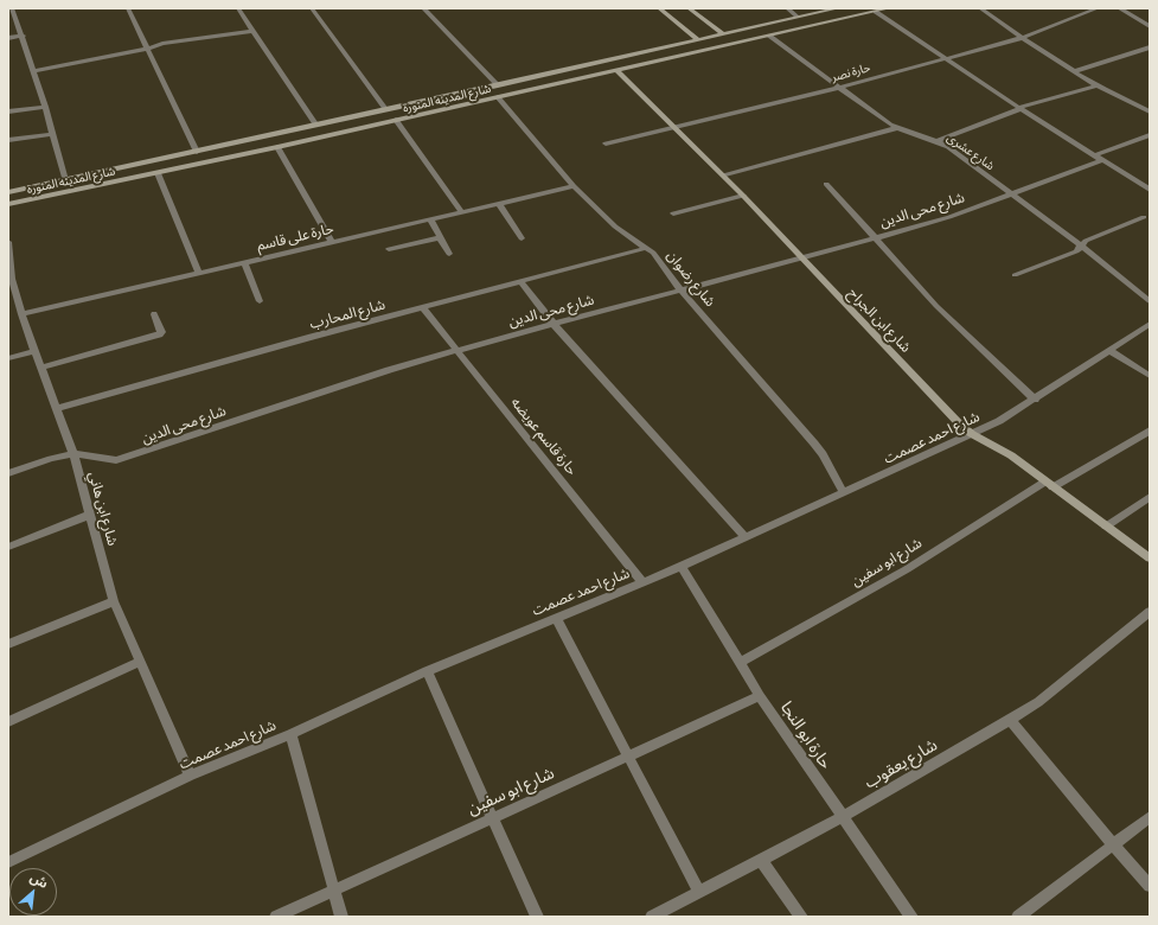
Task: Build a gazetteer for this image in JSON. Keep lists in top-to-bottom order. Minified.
{"streets":{"main road":["شارع المدينه المنورة","شارع ابن الجراح"],"street":["حارة نصر","شارع عشرى","شارع محى الدين","حارة على قاسم","شارع رضوان","شارع المحارب","حارة قاسم عويضه","شارع احمد عصمت","شارع ابن هاني","شارع ابو سفين","حارة ابو النجا","شارع يعقوب"]},"crossings":[["حارة نصر","شارع عشرى"],["حارة نصر","شارع ابن الجراح"],["شارع المدينه المنورة","شارع عشرى"],["شارع المدينه المنورة","شارع رضوان"],["شارع المدينه المنورة","شارع ابن الجراح"],["شارع عشرى","شارع محى الدين"],["شارع محى الدين","شارع رضوان"],["شارع محى الدين","شارع ابن الجراح"],["شارع محى الدين","حارة قاسم عويضه"],["شارع محى الدين","شارع ابن هاني"],["حارة على قاسم","شارع رضوان"],["حارة على قاسم","شارع ابن هاني"],["شارع رضوان","شارع المحارب"],["شارع رضوان","شارع احمد عصمت"],["شارع المحارب","حارة قاسم عويضه"],["شارع المحارب","شارع ابن هاني"],["شارع ابن الجراح","شارع احمد عصمت"],["شارع ابن الجراح","شارع ابو سفين"],["حارة قاسم عويضه","شارع احمد عصمت"],["شارع احمد عصمت","شارع ابن هاني"],["شارع احمد عصمت","حارة ابو النجا"],["شارع ابو سفين","حارة ابو النجا"],["حارة ابو النجا","شارع يعقوب"]],"north":"top right"}
